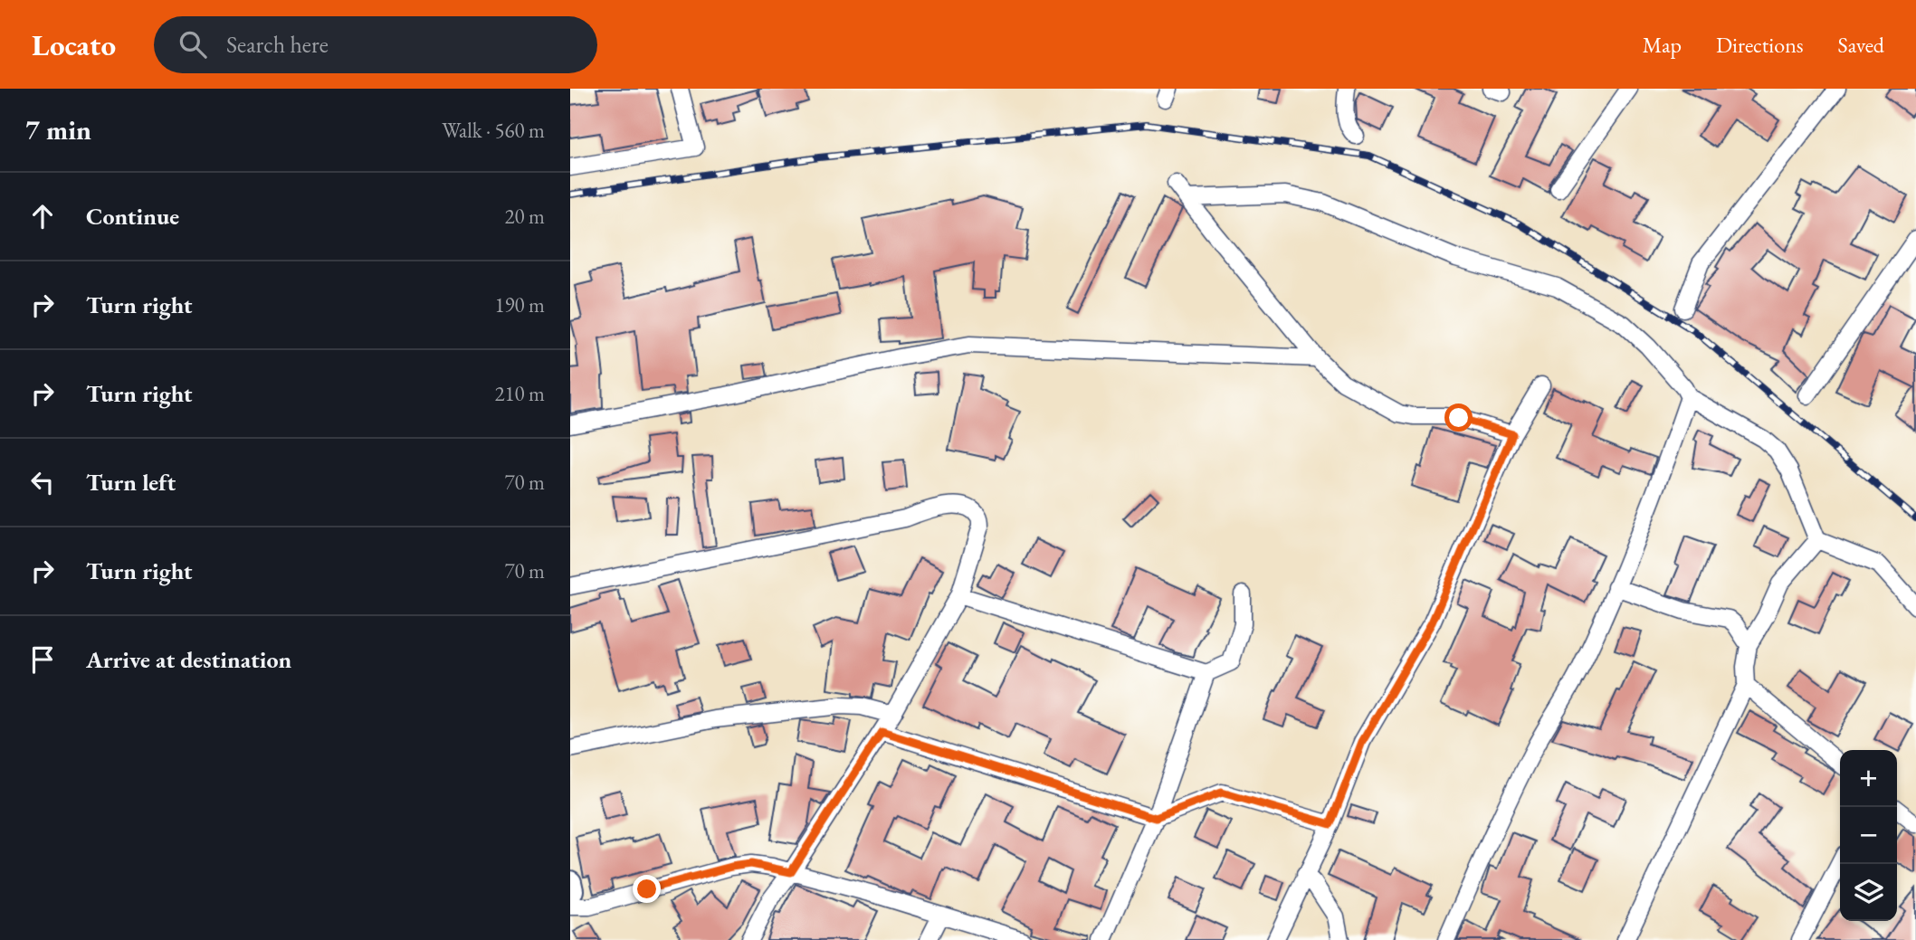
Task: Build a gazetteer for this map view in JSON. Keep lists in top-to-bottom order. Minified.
{"page":{"header":"Locato","search":"Search here","nav":["Map","Directions","Saved"],"heading":["7 min","Walk · 560 m"],"list":[["Continue","20 m"],["Turn right","190 m"],["Turn right","210 m"],["Turn left","70 m"],["Turn right","70 m"],"Arrive at destination"],"map_buttons":["+","−"]}}
